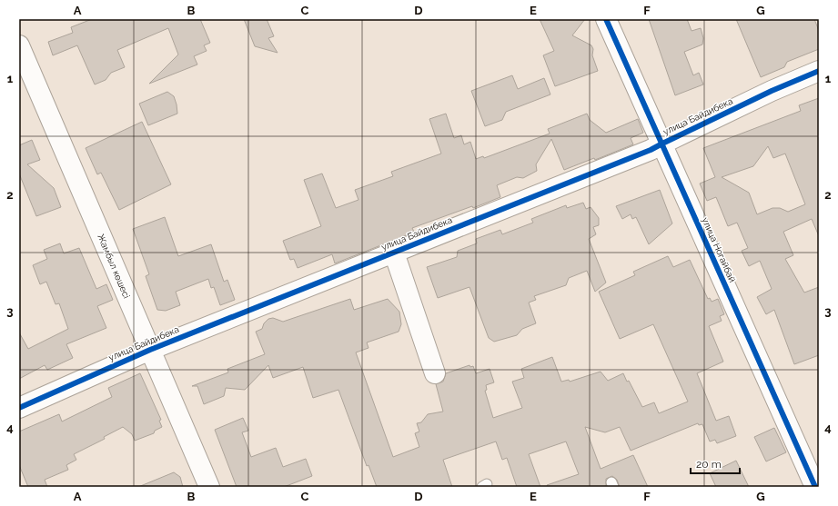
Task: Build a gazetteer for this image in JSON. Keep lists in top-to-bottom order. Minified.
{"streets":{"street":["улица Байдибека","улица Ногайбай","Жамбыл көшесі"]},"crossings":[["улица Байдибека","улица Ногайбай"],["улица Байдибека","Жамбыл көшесі"]],"scale_bar":"20 m","grid":{"columns":["A","B","C","D","E","F","G"],"rows":["1","2","3","4"]}}
